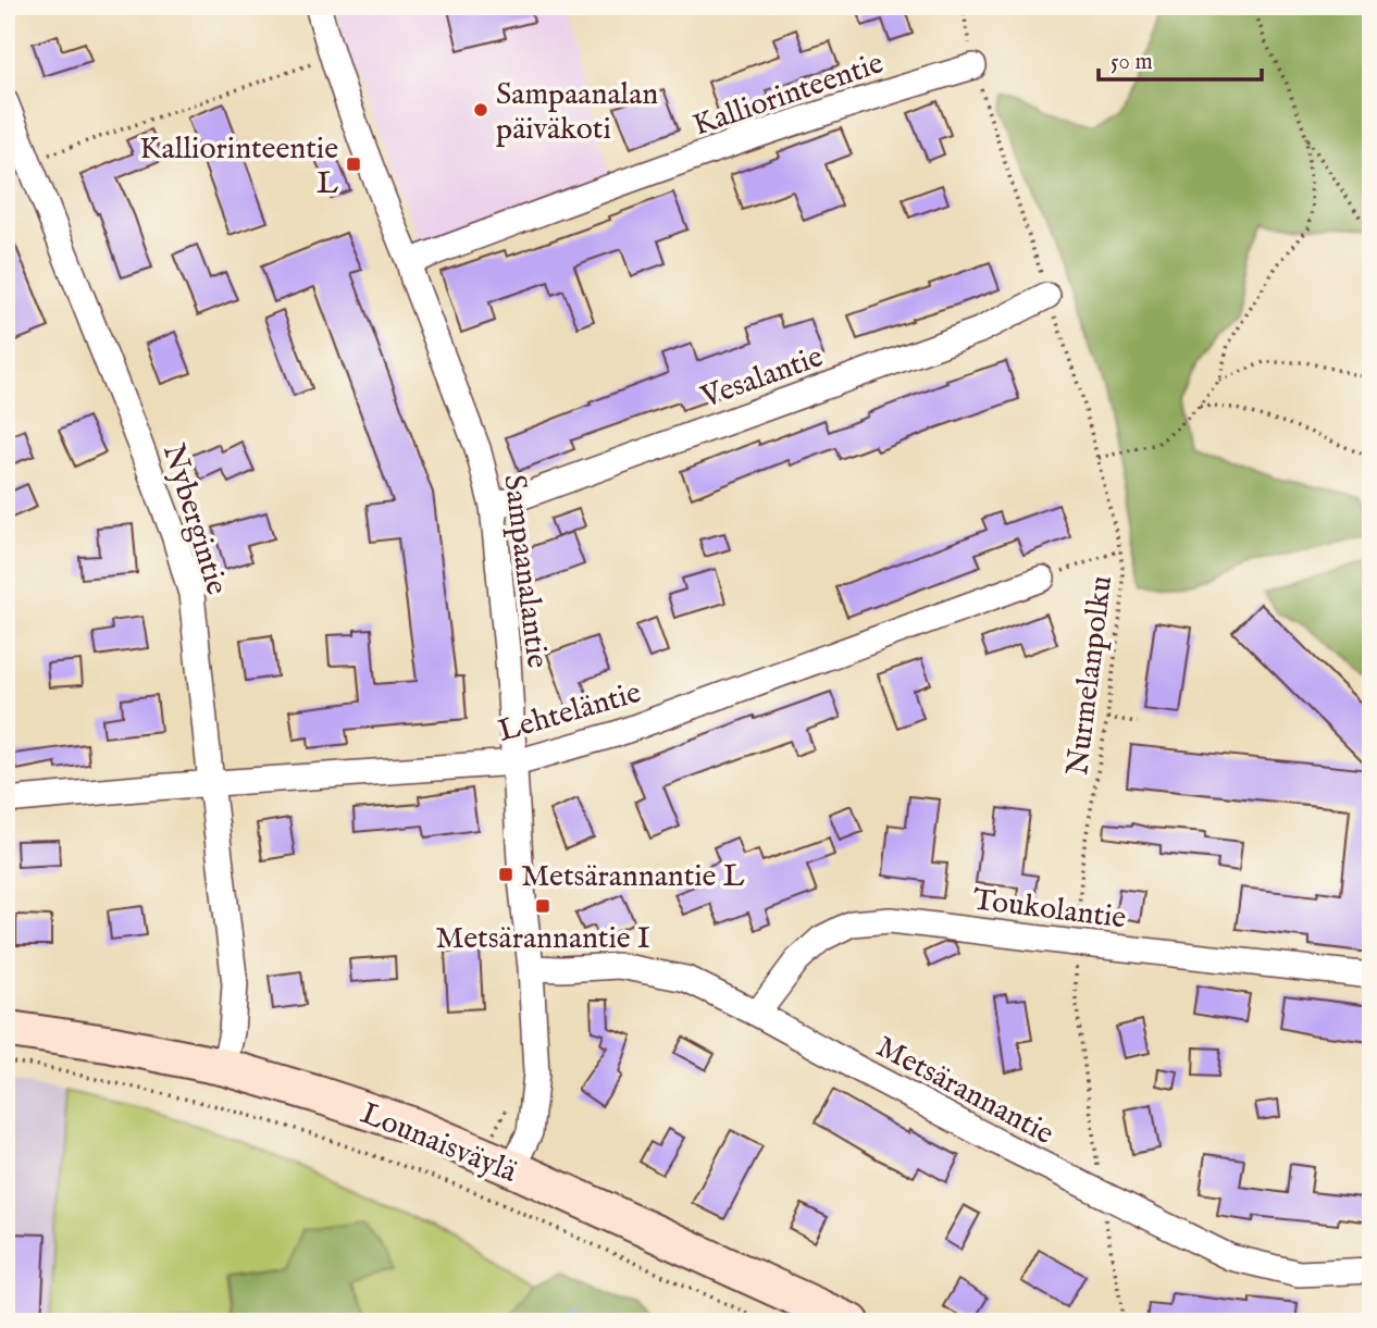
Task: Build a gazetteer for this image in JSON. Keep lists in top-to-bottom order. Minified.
{"streets":{"street":["Kalliorinteentie","Vesalantie","Nybergintie","Sampaanalantie","Lehteläntie","Toukolantie","Metsärannantie","Lounaisväylä"],"path":["Nurmelanpolku"]},"crossings":[["Kalliorinteentie","Sampaanalantie"],["Kalliorinteentie","Nurmelanpolku"],["Vesalantie","Sampaanalantie"],["Vesalantie","Nurmelanpolku"],["Nybergintie","Lehteläntie"],["Nybergintie","Lounaisväylä"],["Sampaanalantie","Lehteläntie"],["Sampaanalantie","Metsärannantie"],["Sampaanalantie","Lounaisväylä"],["Nurmelanpolku","Toukolantie"],["Nurmelanpolku","Metsärannantie"],["Toukolantie","Metsärannantie"]],"places":{"other":["Sampaanalan päiväkoti"],"transit":["Kalliorinteentie L","Metsärannantie L","Metsärannantie I"]},"scale_bar":"50 m"}
